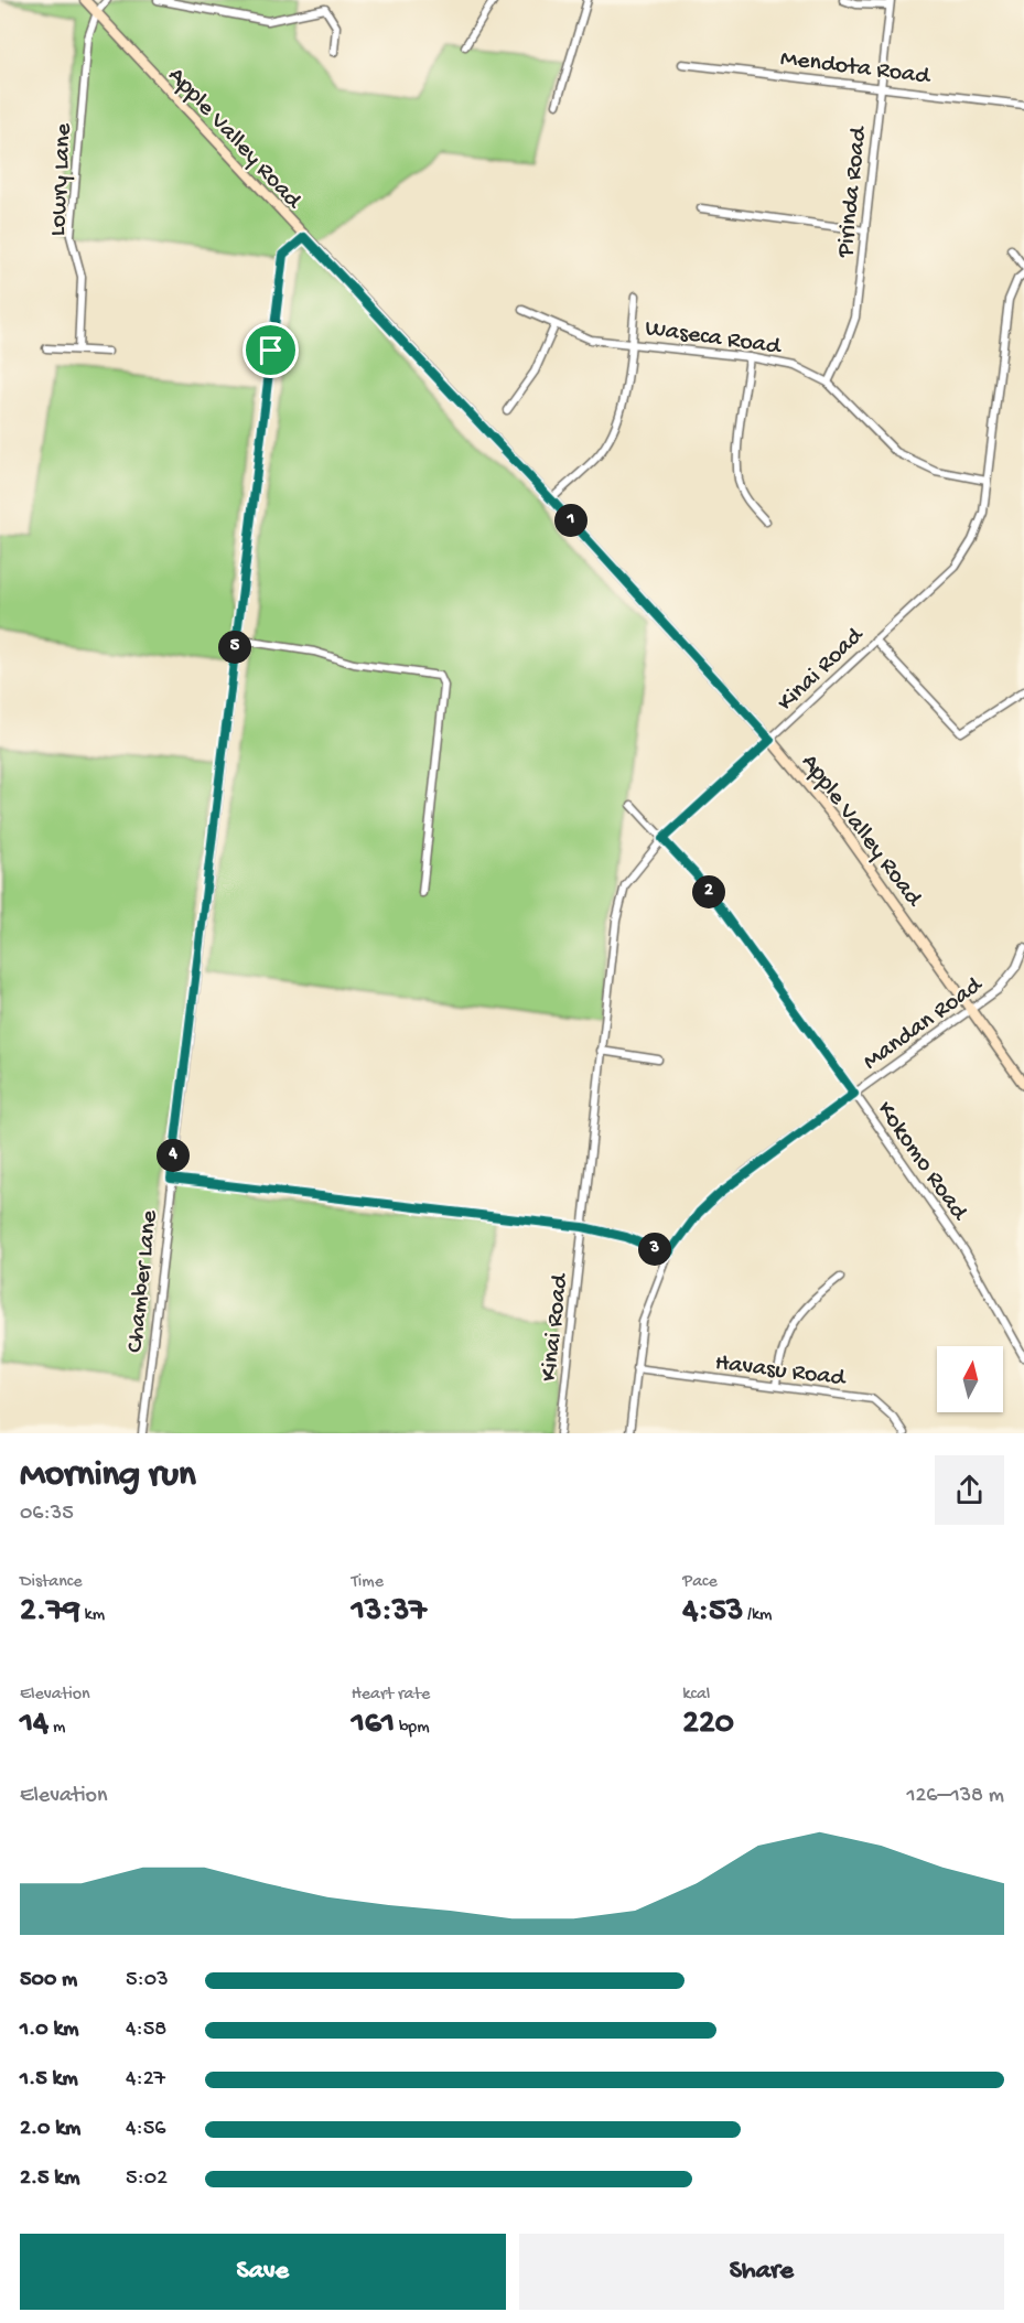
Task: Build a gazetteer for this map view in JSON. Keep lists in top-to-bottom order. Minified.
{"streets":{"main road":["Apple Valley Road"],"street":["Mendota Road","Lowry Lane","Pirinda Road","Waseca Road","Kinai Road","Mandan Road","Kokomo Road","Chamber Lane","Havasu Road"]},"crossings":[["Mendota Road","Pirinda Road"],["Apple Valley Road","Lowry Lane"],["Apple Valley Road","Kinai Road"],["Apple Valley Road","Mandan Road"],["Apple Valley Road","Chamber Lane"],["Pirinda Road","Waseca Road"],["Waseca Road","Kinai Road"],["Kinai Road","Kokomo Road"],["Mandan Road","Kokomo Road"],["Mandan Road","Havasu Road"]],"north":"top","page":{"pins":["1","5","2","4","3"],"heading":["Morning run","06:35"],"stats":[["Distance","2.79 km"],["Time","13:37"],["Pace","4:53 /km"],["Elevation","14 m"],["Heart rate","161 bpm"],["kcal","220"]],"chart":["Elevation","126–138 m"],"list":[{"name":"500 m","note":"5:03"},{"name":"1.0 km","note":"4:58"},{"name":"1.5 km","note":"4:27"},{"name":"2.0 km","note":"4:56"},{"name":"2.5 km","note":"5:02"}],"buttons":["Save","Share"]}}
